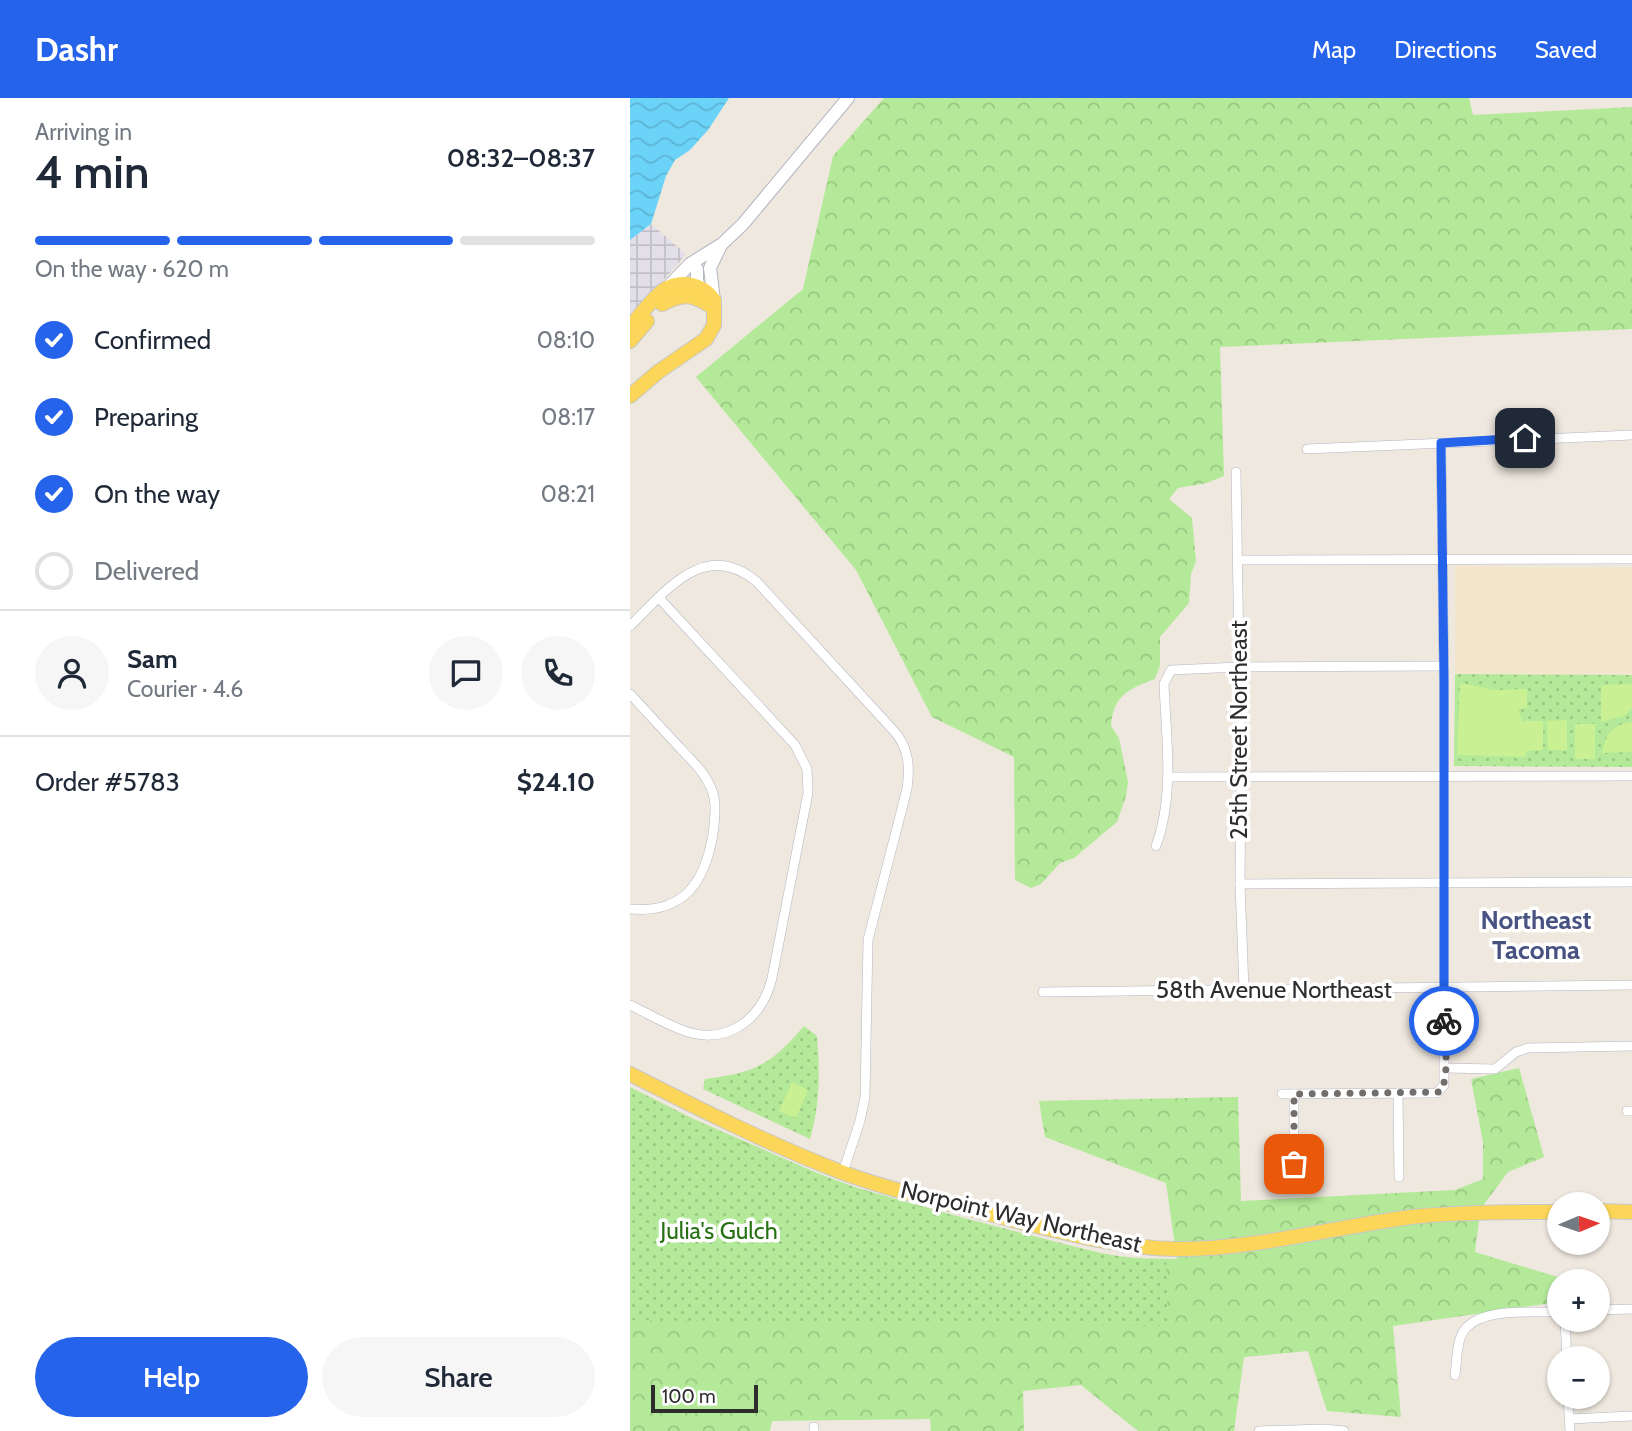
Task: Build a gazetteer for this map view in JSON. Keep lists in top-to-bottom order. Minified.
{"streets":{"main road":["Norpoint Way Northeast"],"street":["25th Street Northeast","58th Avenue Northeast"]},"crossings":[["25th Street Northeast","58th Avenue Northeast"]],"districts":["Northeast Tacoma"],"parks":["Julia's Gulch"],"scale_bar":"100 m","north":"right","page":{"header":"Dashr","nav":["Map","Directions","Saved"],"heading":["4 min","Arriving in","08:32–08:37"],"panel":["Sam","Courier · 4.6","Order #5783","$24.10"],"bar":"On the way · 620 m","list":[["Confirmed","08:10"],["Preparing","08:17"],["On the way","08:21"],"Delivered"],"map_buttons":["+","−"],"buttons":["Help","Share"],"scale":"100 m"}}
